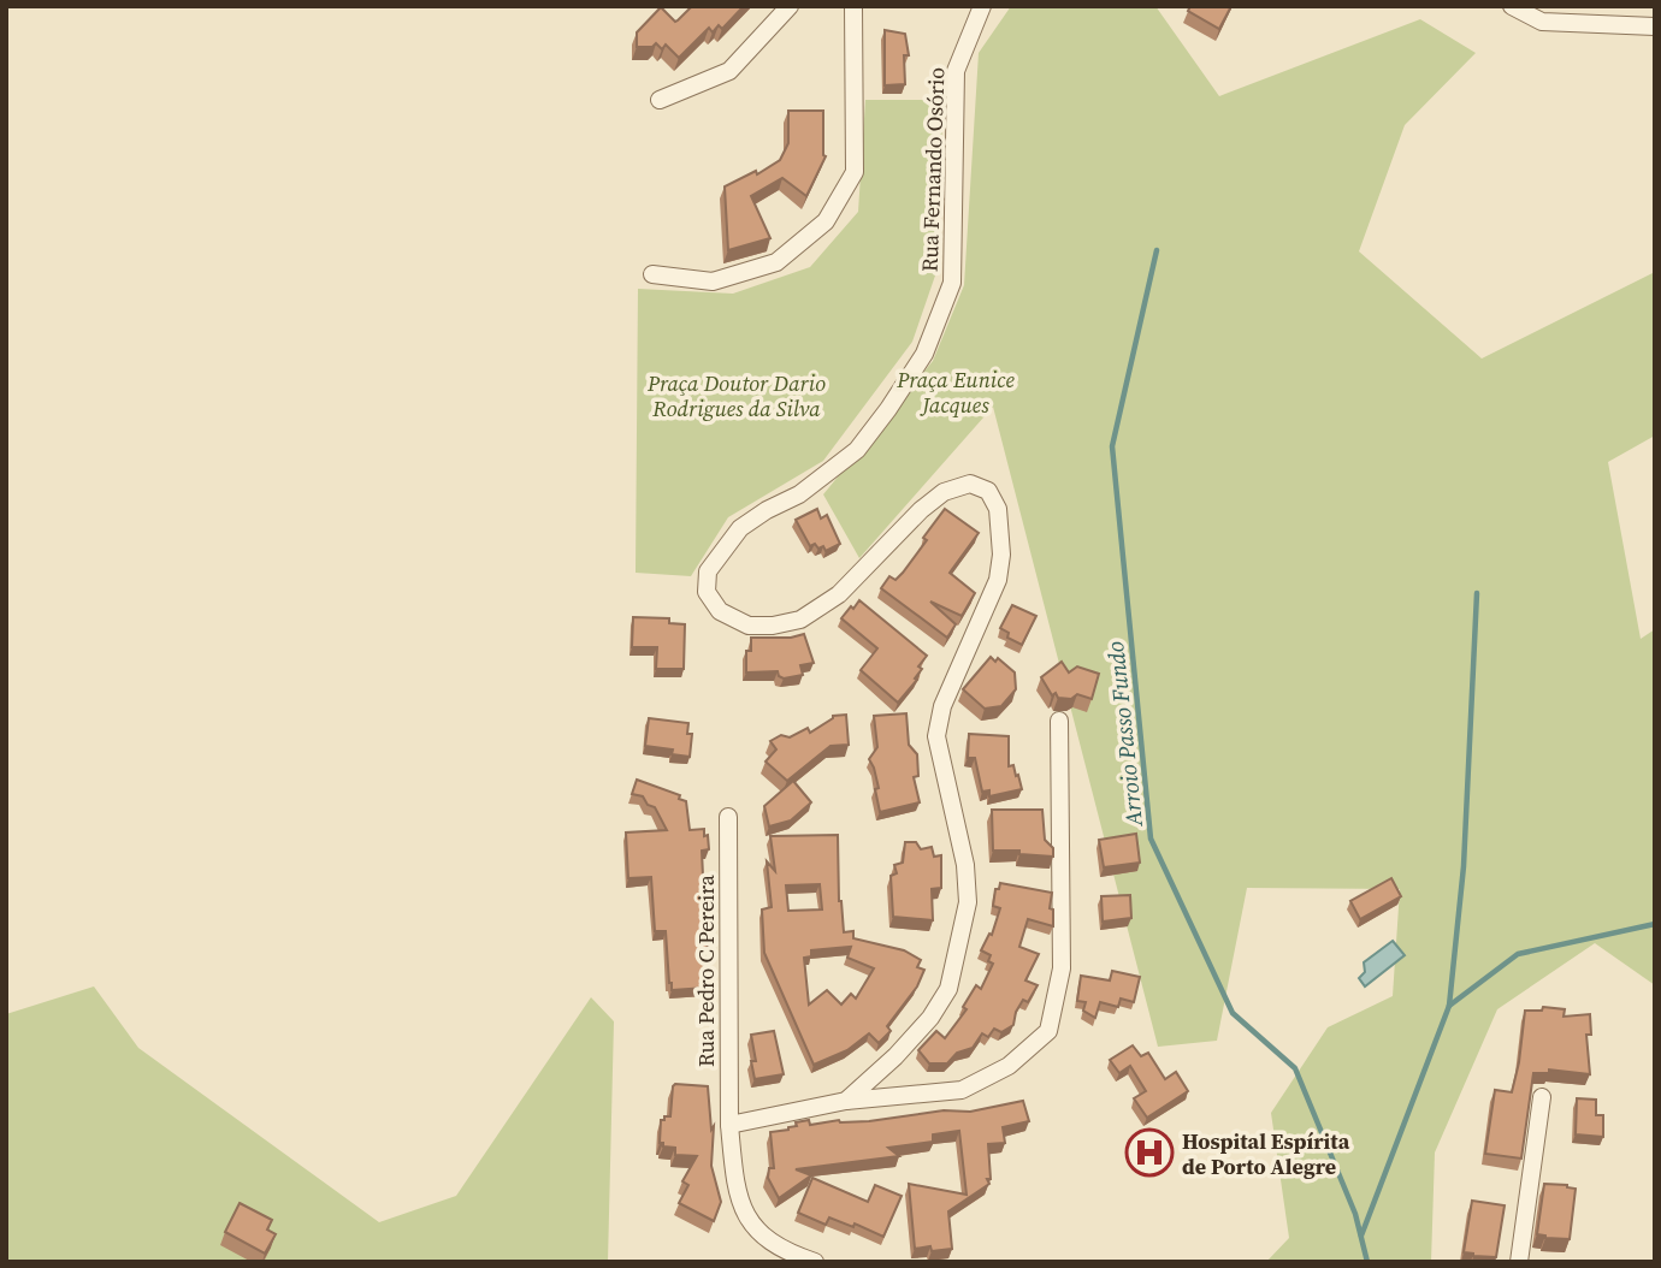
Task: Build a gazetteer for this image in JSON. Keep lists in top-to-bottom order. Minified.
{"streets":{"street":["Rua Fernando Osório","Rua Pedro C Pereira"]},"water":["Arroio Passo Fundo"],"parks":["Praça Eunice Jacques","Praça Doutor Dario Rodrigues da Silva"],"places":{"hospital":["Hospital Espírita de Porto Alegre"]}}
